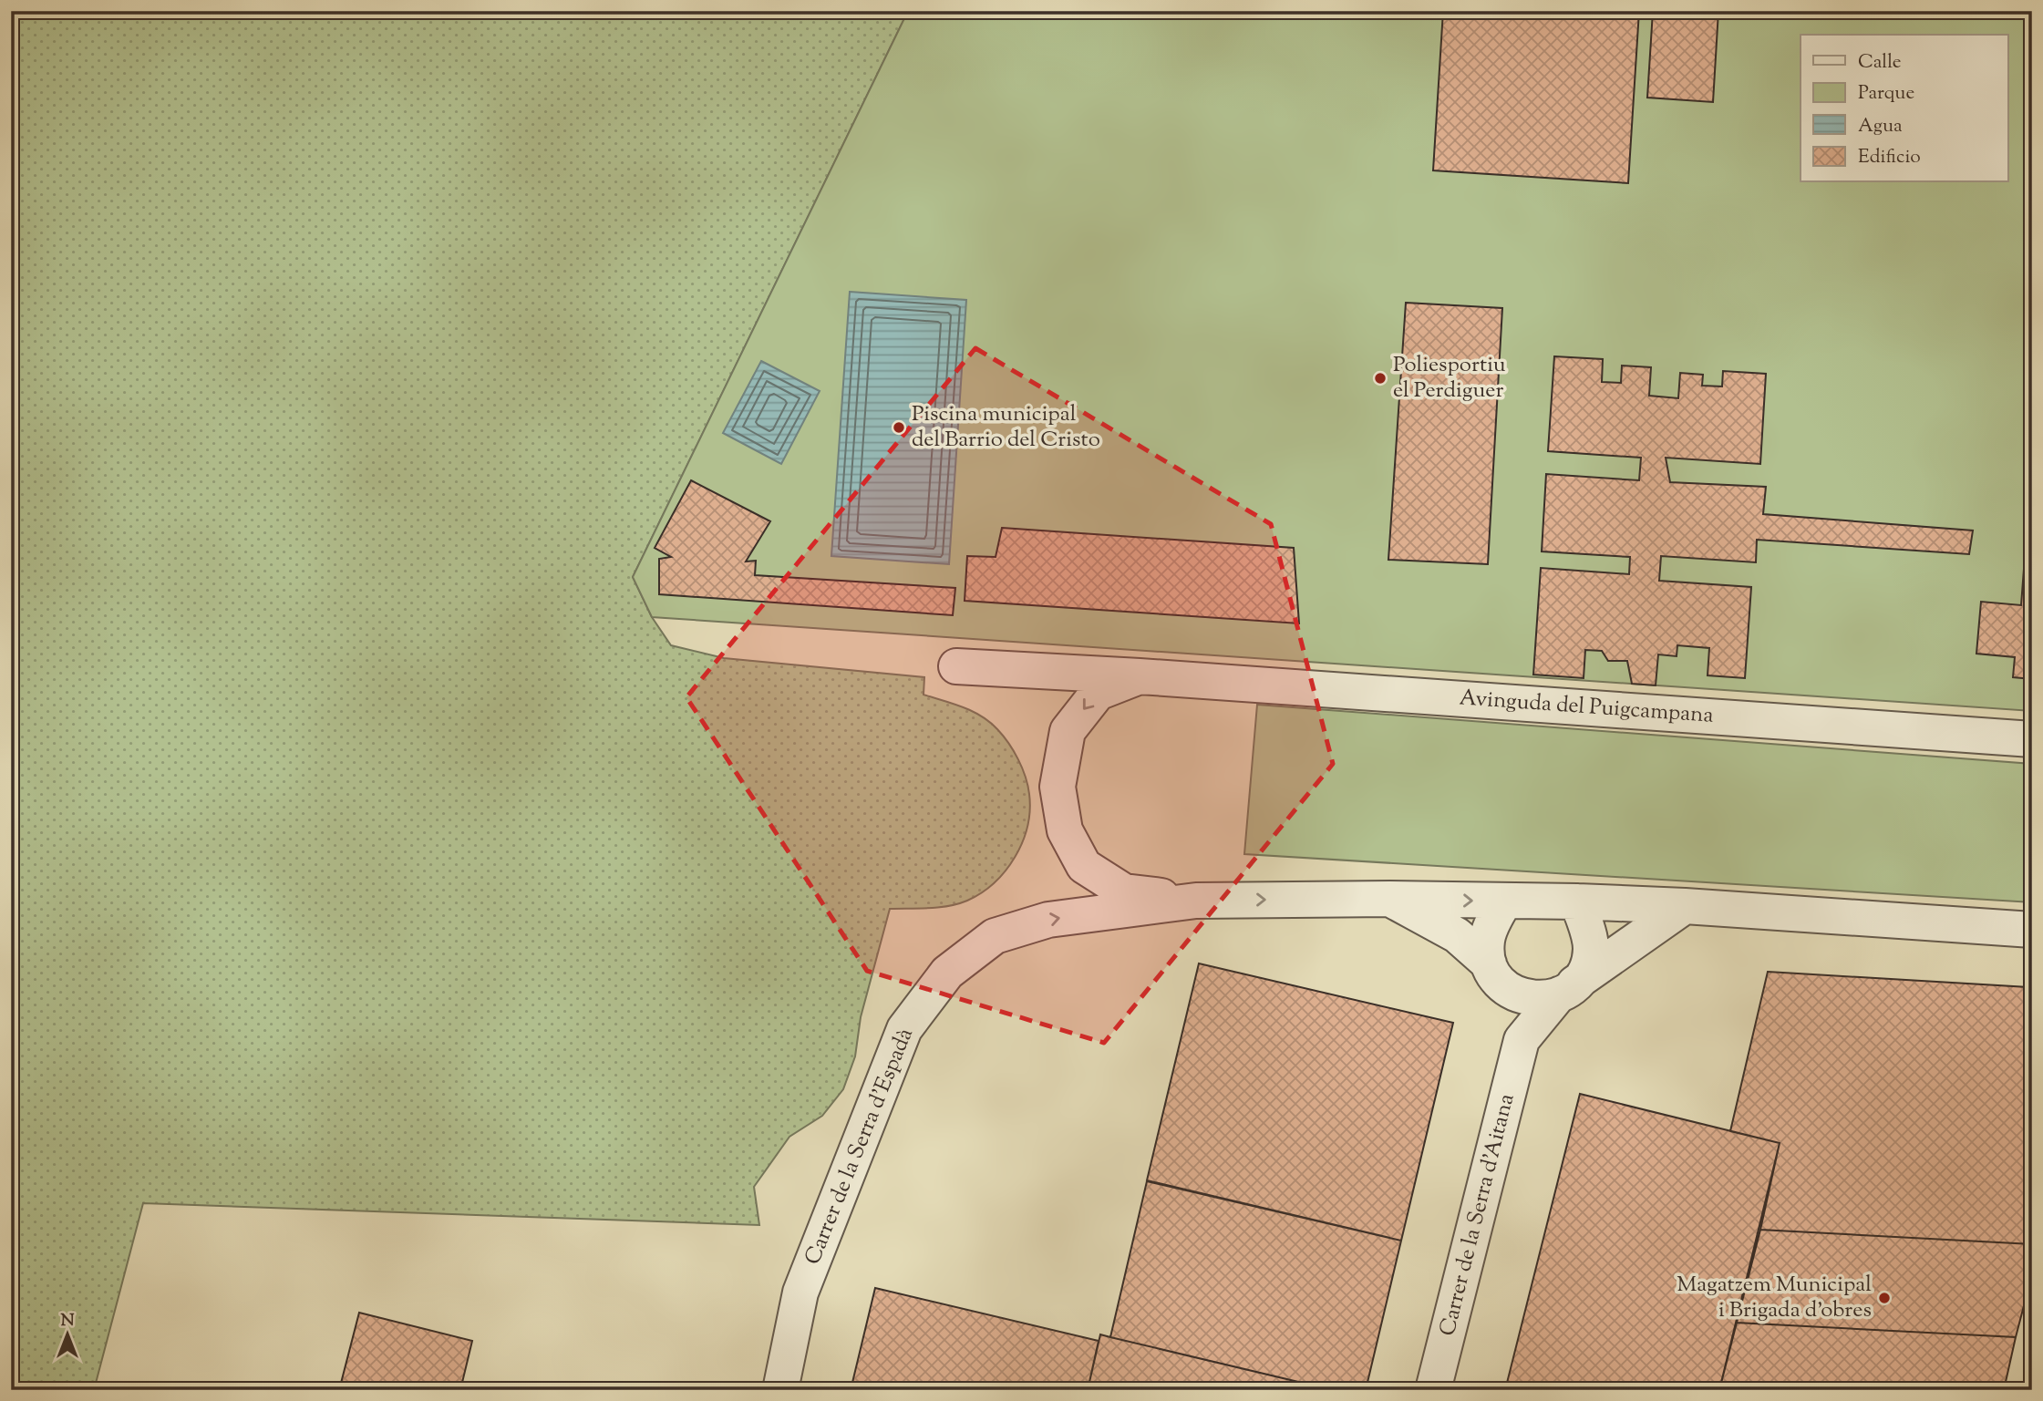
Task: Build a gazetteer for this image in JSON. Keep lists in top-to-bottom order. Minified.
{"streets":{"street":["Avinguda del Puigcampana","Carrer de la Serra d'Espadà","Carrer de la Serra d'Aitana"]},"crossings":[["Avinguda del Puigcampana","Carrer de la Serra d'Espadà"],["Avinguda del Puigcampana","Carrer de la Serra d'Aitana"]],"places":["Poliesportiu el Perdiguer","Piscina municipal del Barrio del Cristo","Magatzem Municipal i Brigada d'obres"],"legend":["Calle","Parque","Agua","Edificio"],"north":"top"}
